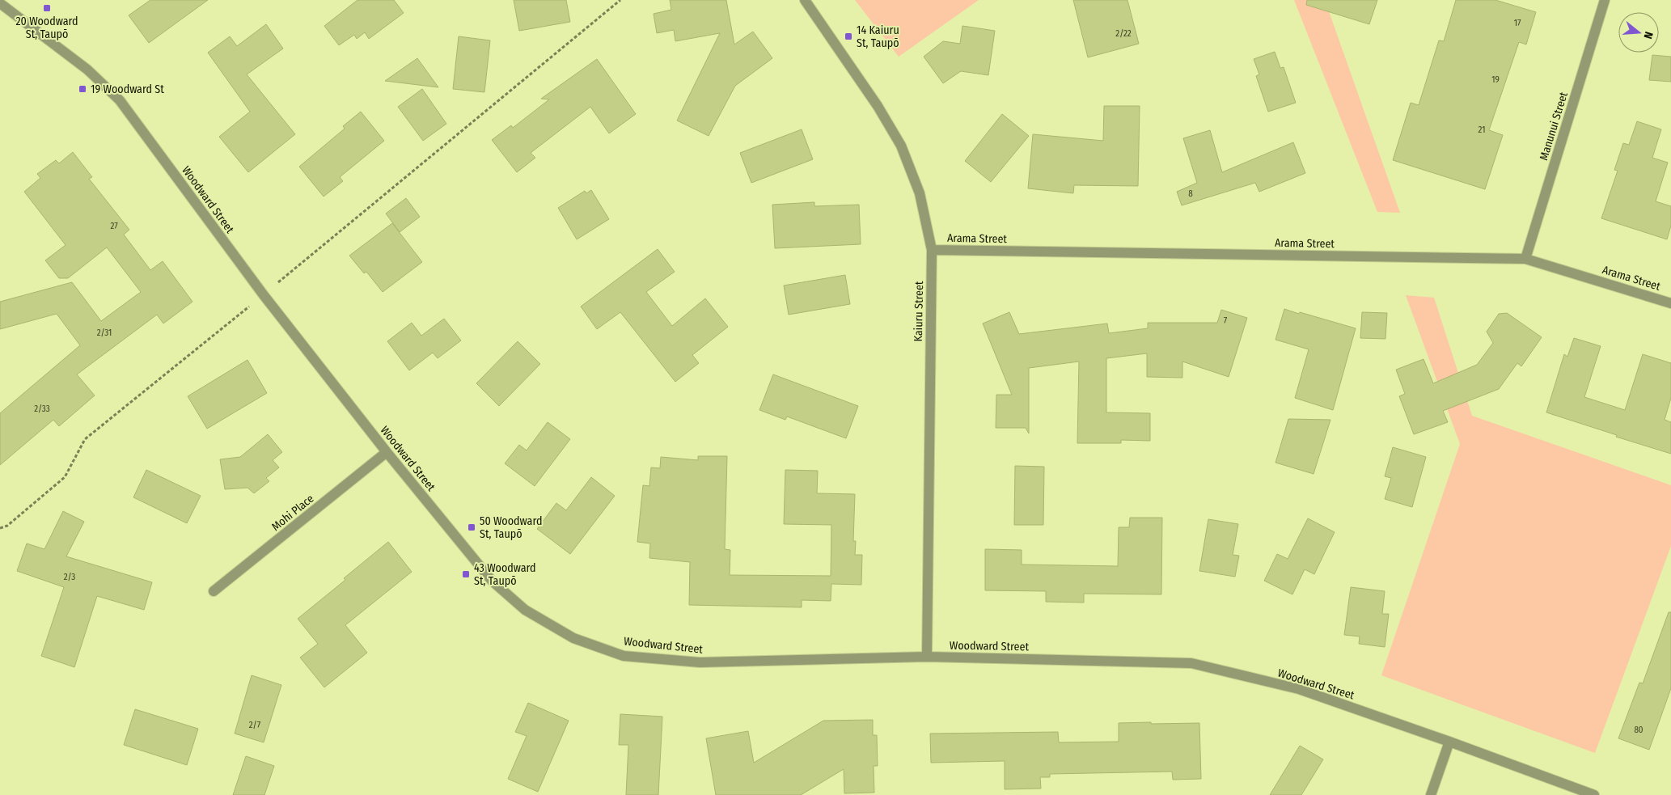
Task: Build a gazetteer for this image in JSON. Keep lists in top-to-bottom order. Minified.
{"streets":{"street":["Manunui Street","Woodward Street","Arama Street","Kaiuru Street","Mohi Place"]},"crossings":[["Manunui Street","Arama Street"],["Woodward Street","Kaiuru Street"],["Woodward Street","Mohi Place"],["Arama Street","Kaiuru Street"]],"places":{"transit":["20 Woodward St, Taupō","14 Kaiuru St, Taupō","19 Woodward St","50 Woodward St, Taupō","43 Woodward St, Taupō"]},"house_numbers":["17","2/22","19","21","8","27","7","2/31","2/33","2/3","2/7","80"],"north":"right"}
